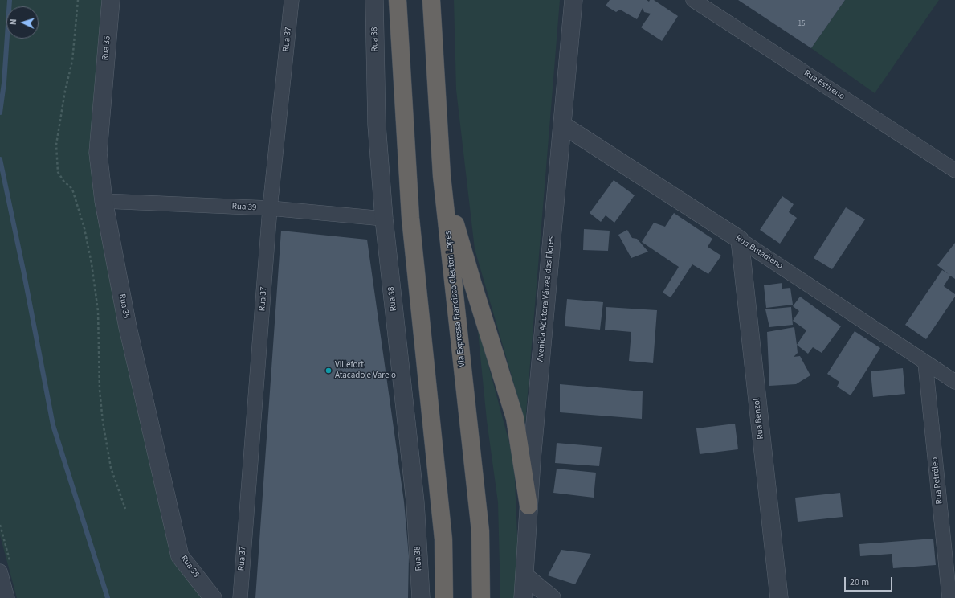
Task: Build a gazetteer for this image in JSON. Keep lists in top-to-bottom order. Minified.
{"streets":{"highway":["Via Expressa Francisco Cleuton Lopes"],"street":["Rua 37","Rua 38","Rua 35","Rua Estireno","Rua 39","Rua Butadieno","Avenida Adutora Várzea das Flores","Rua Benzol","Rua Petróleo"]},"crossings":[["Rua 37","Rua 39"],["Rua 38","Rua 39"],["Rua 35","Rua 39"],["Rua Butadieno","Avenida Adutora Várzea das Flores"],["Rua Butadieno","Rua Benzol"],["Rua Butadieno","Rua Petróleo"]],"places":["Villefort Atacado e Varejo"],"house_numbers":["15"],"scale_bar":"20 m","north":"left"}
